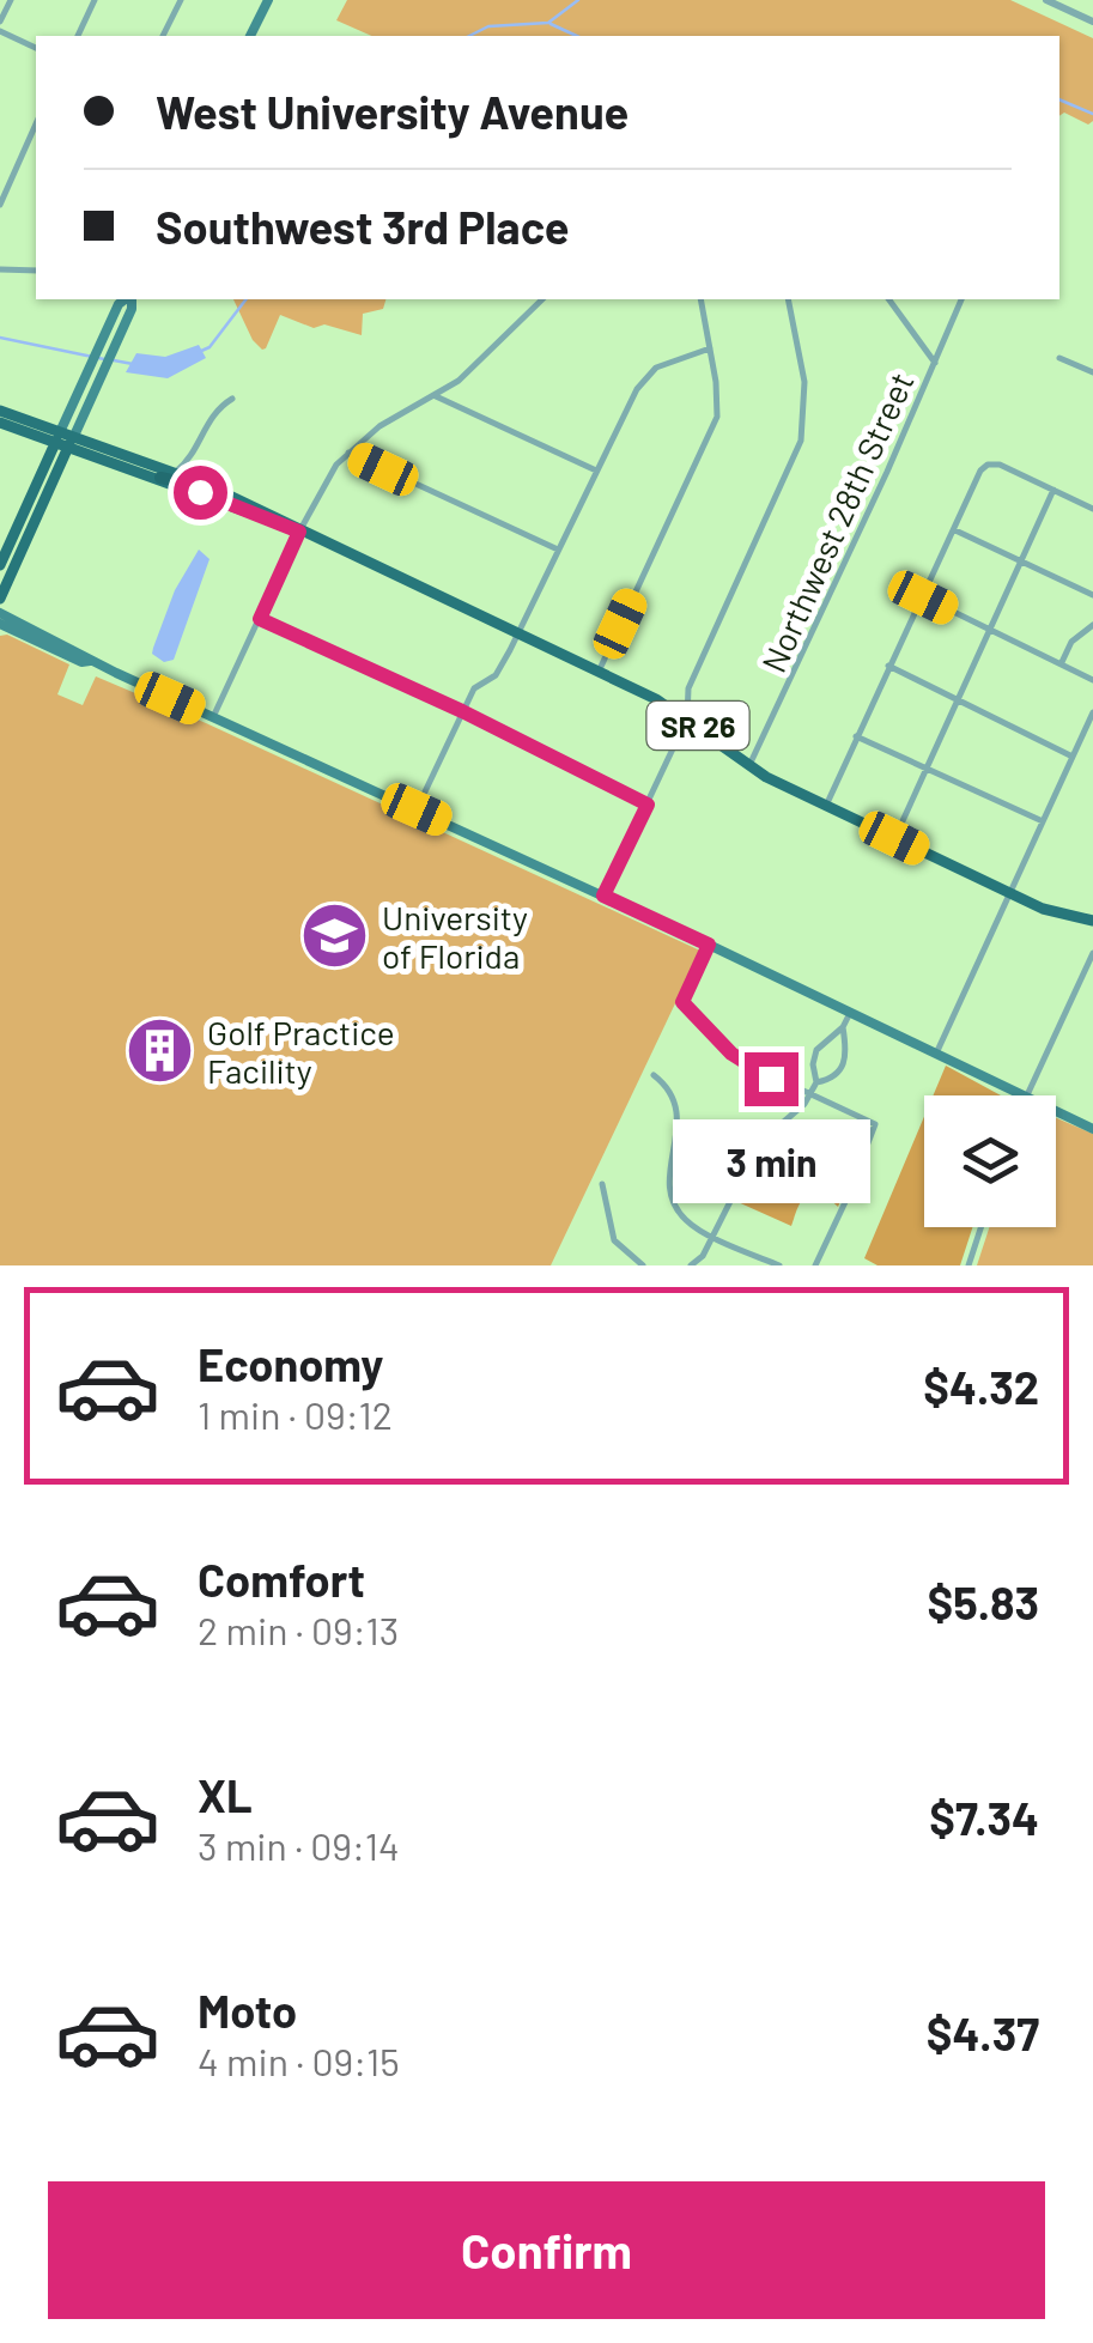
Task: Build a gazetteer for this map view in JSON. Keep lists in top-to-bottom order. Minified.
{"streets":{"main road":["SR 26"],"street":["Northwest 28th Street"]},"crossings":[["Northwest 28th Street","SR 26"]],"places":{"school or university":["University of Florida"],"building":["Golf Practice Facility"]},"page":{"banner":["West University Avenue","Southwest 3rd Place"],"bubble":"3 min","list":[{"name":"Economy","note":"1 min · 09:12","value":"$4.32"},{"name":"Comfort","note":"2 min · 09:13","value":"$5.83"},{"name":"XL","note":"3 min · 09:14","value":"$7.34"},{"name":"Moto","note":"4 min · 09:15","value":"$4.37"}],"buttons":"Confirm"}}
